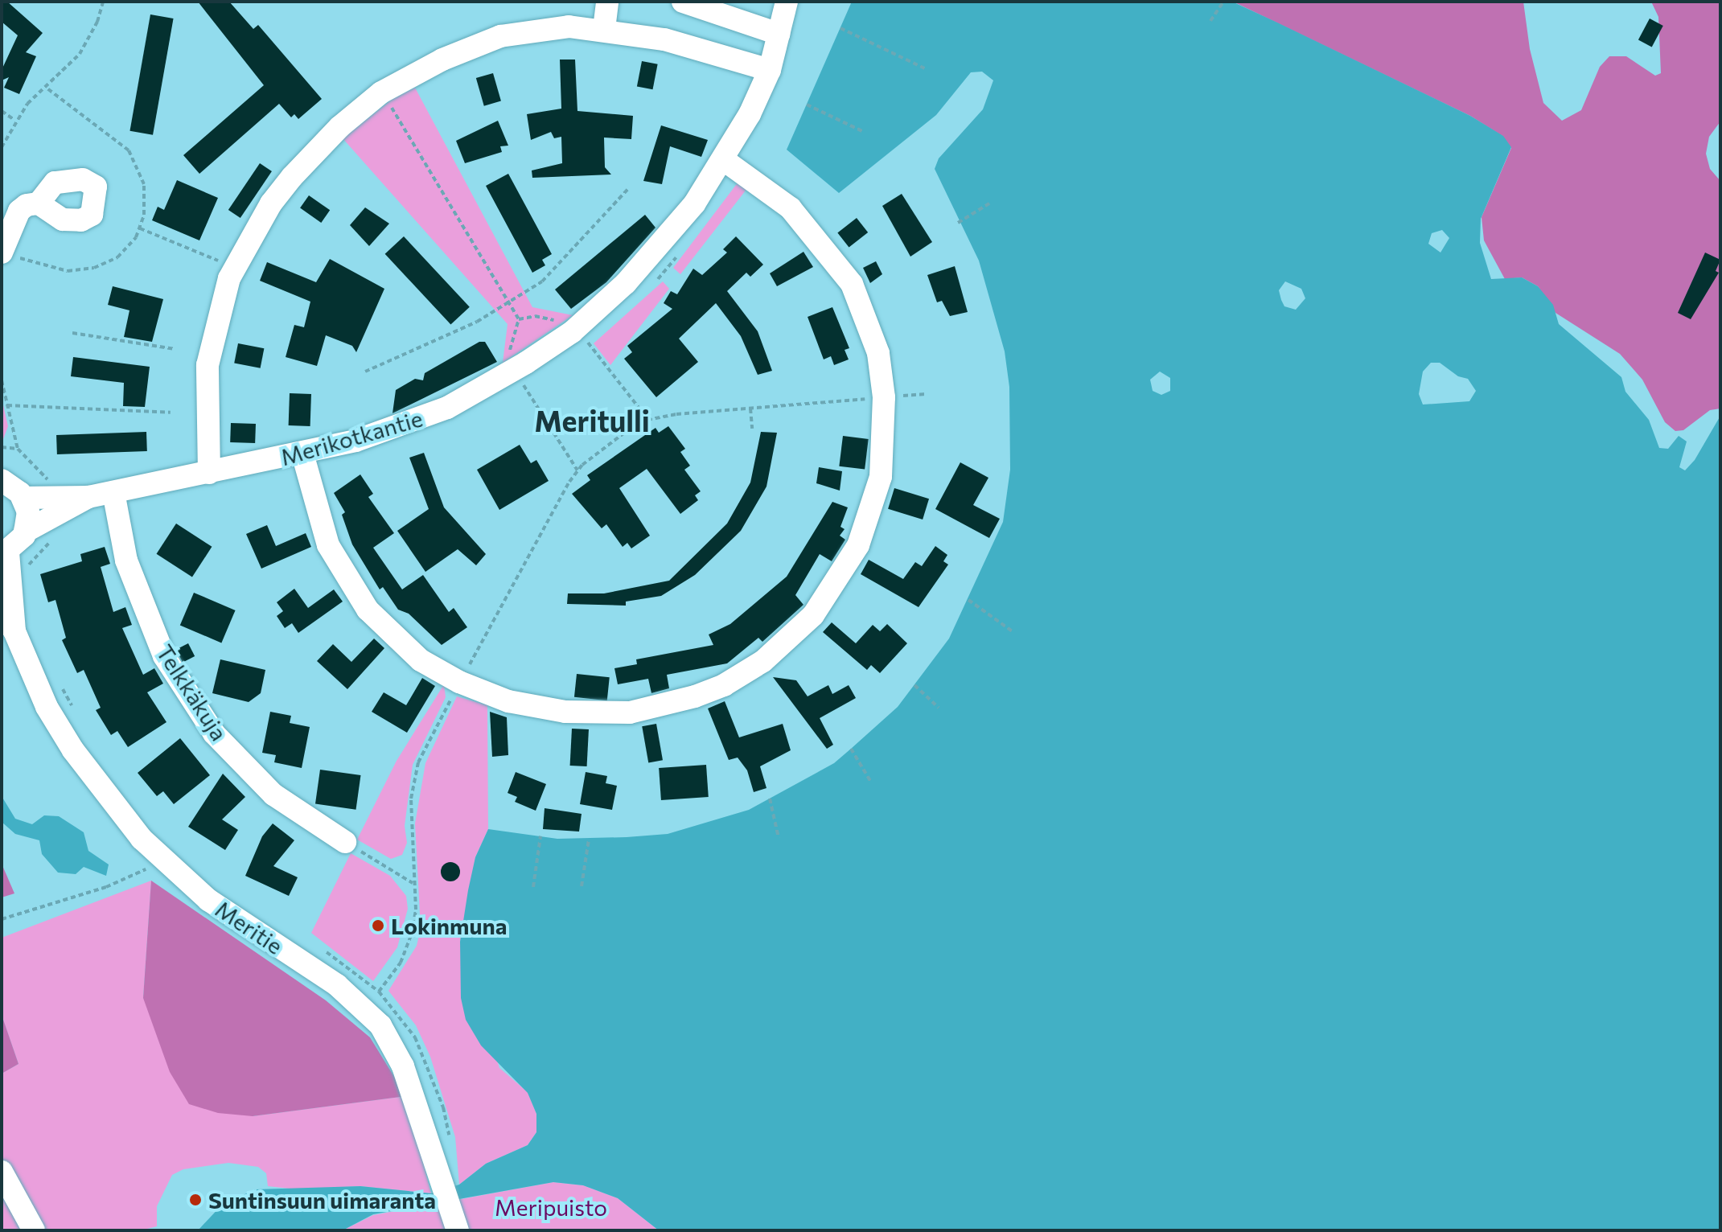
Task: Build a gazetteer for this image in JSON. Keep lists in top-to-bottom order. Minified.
{"streets":{"street":["Merikotkantie","Telkkäkuja","Meritie"]},"crossings":[["Merikotkantie","Telkkäkuja"]],"districts":["Meritulli"],"parks":["Meripuisto"],"places":["Lokinmuna","Suntinsuun uimaranta"]}
